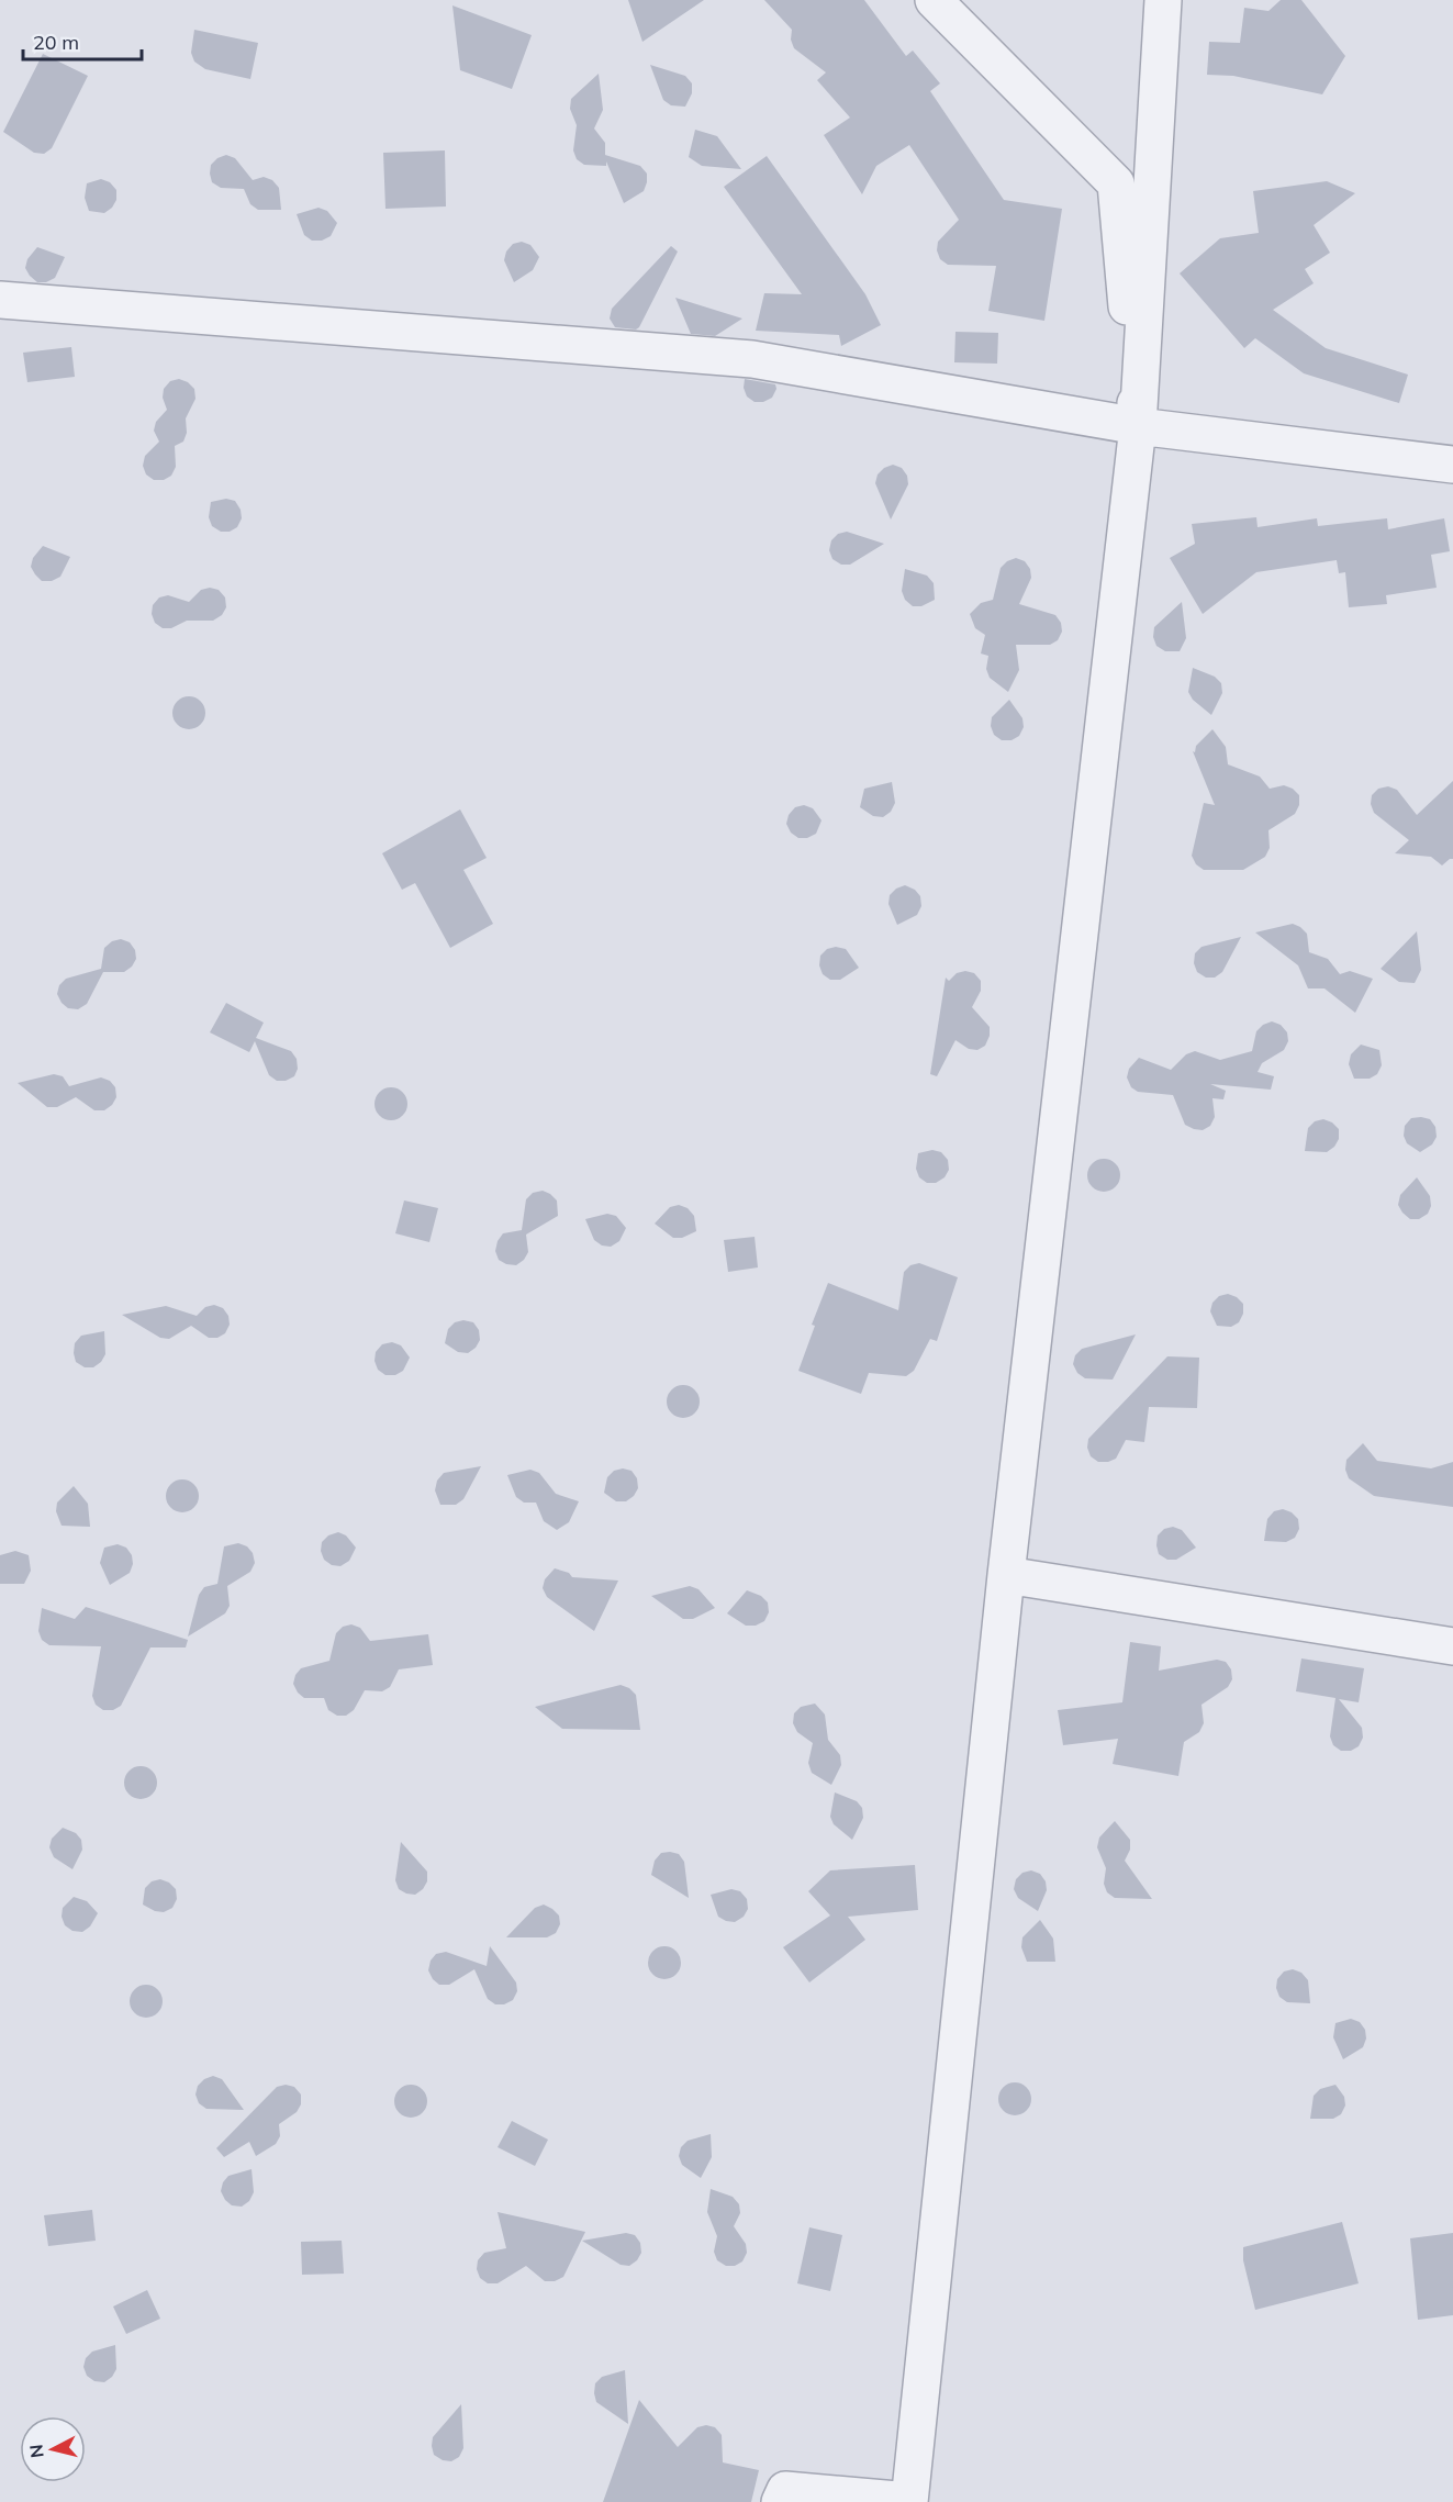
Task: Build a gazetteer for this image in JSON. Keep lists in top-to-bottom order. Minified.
{"scale_bar":"20 m","north":"left"}
